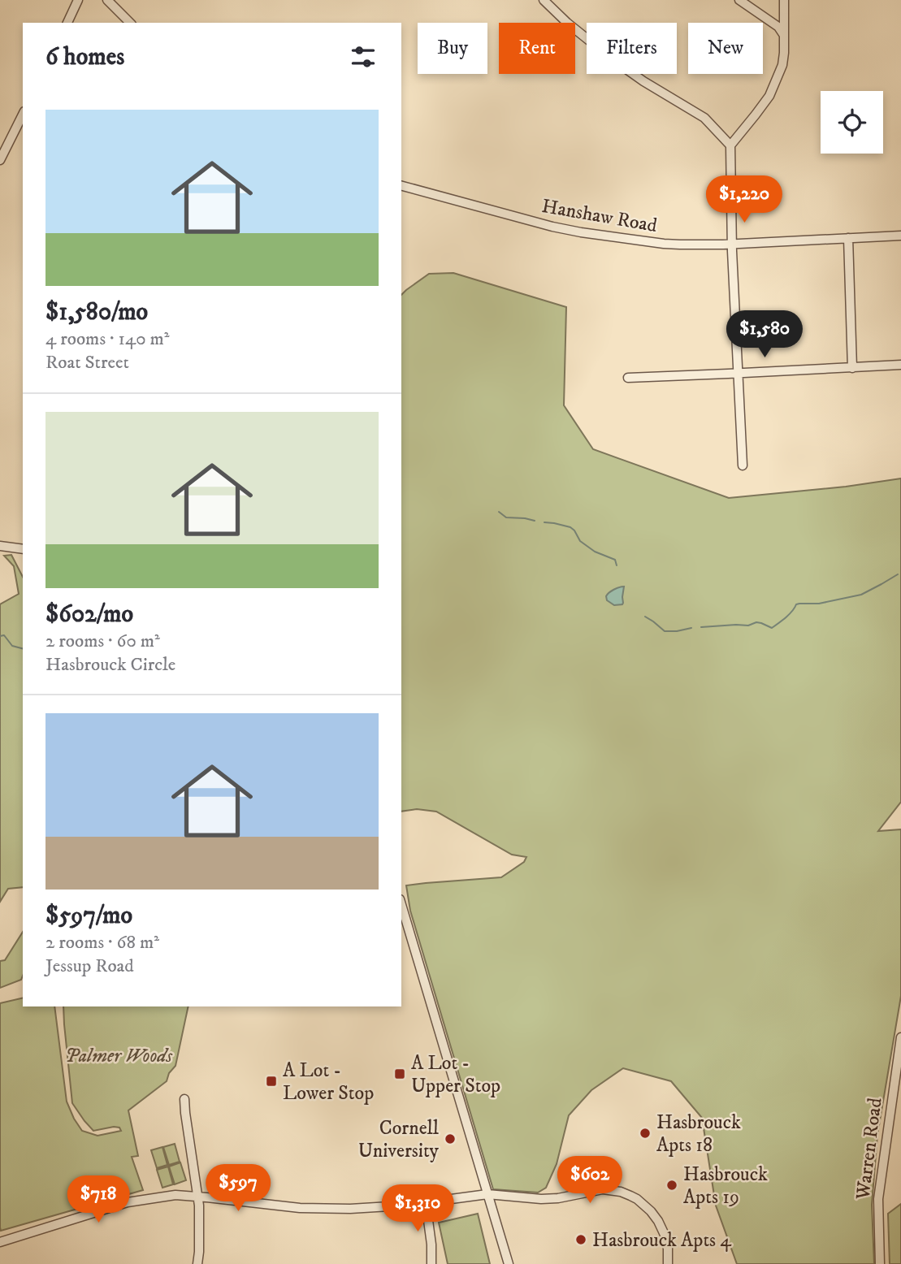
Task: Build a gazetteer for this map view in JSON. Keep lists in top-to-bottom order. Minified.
{"streets":{"street":["Hanshaw Road","Warren Road"]},"parks":["Palmer Woods"],"places":{"transit":["A Lot - Upper Stop","A Lot - Lower Stop"],"other":["Hasbrouck Apts 18","Cornell University","Hasbrouck Apts 19","Hasbrouck Apts 4"]},"page":{"chip":["Buy","Rent","Filters","New"],"heading":"6 homes","list":[{"name":"$1,580/mo","note":"4 rooms · 140 m² · Roat Street"},{"name":"$602/mo","note":"2 rooms · 60 m² · Hasbrouck Circle"},{"name":"$597/mo","note":"2 rooms · 68 m² · Jessup Road"}],"price":["$1,220","$1,580","$602","$597","$718","$1,310"]}}
